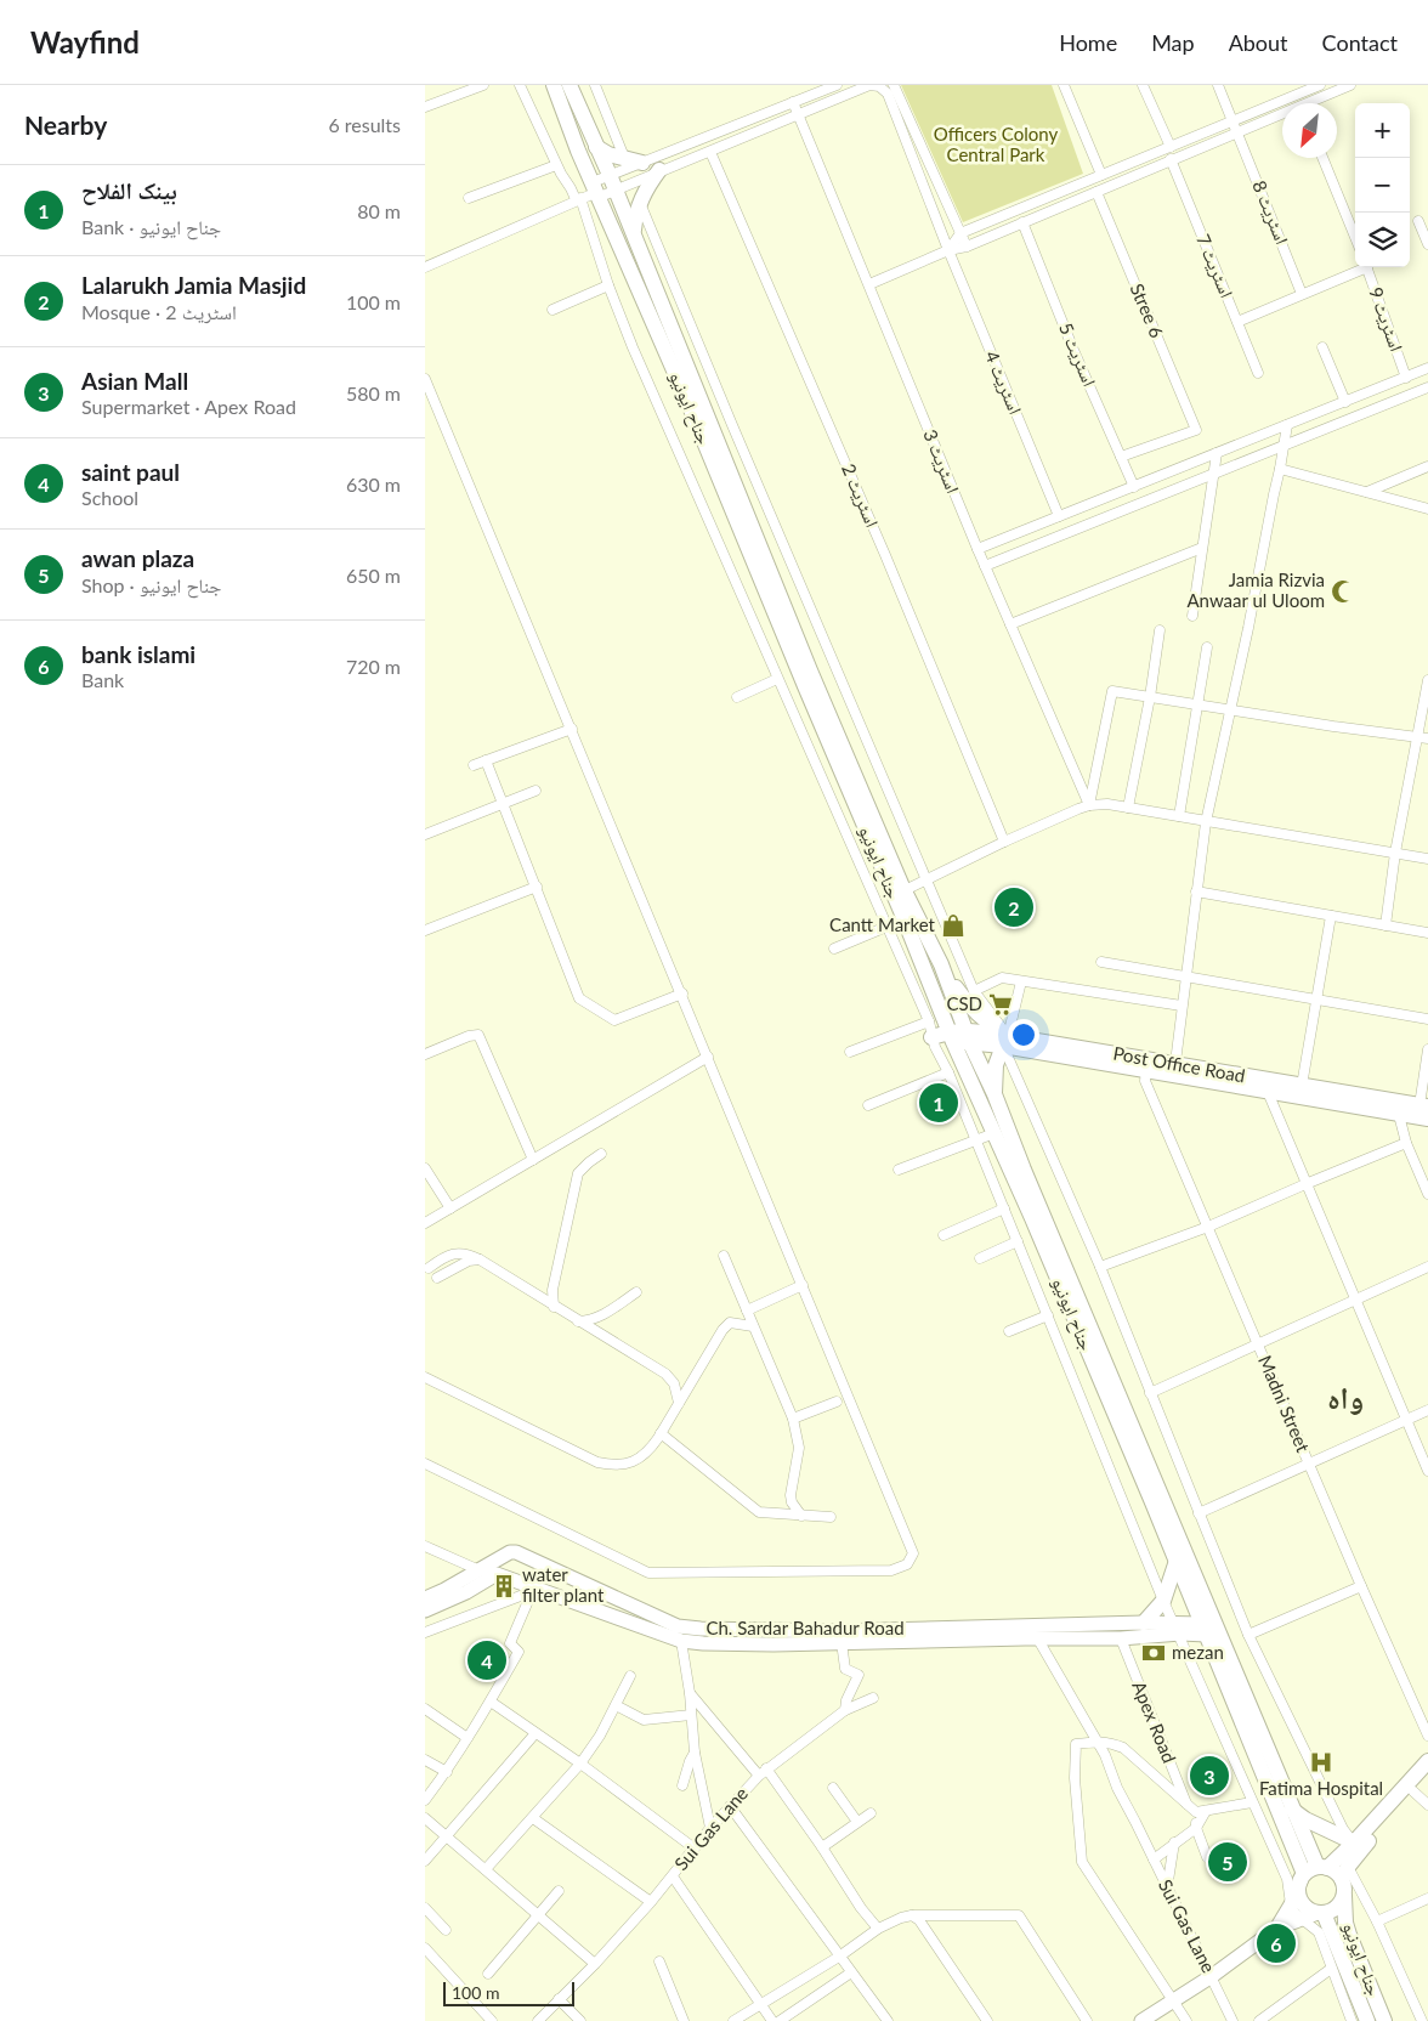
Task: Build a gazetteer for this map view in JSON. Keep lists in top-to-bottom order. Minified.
{"streets":{"main road":["جناح ایونیو","Post Office Road","Ch. Sardar Bahadur Road"],"street":["اسٹریٹ 8","اسٹریٹ 7","Stree 6","اسٹریٹ 9","اسٹریٹ 5","اسٹریٹ 4","اسٹریٹ 3","اسٹریٹ 2","Madni Street","Apex Road","Sui Gas Lane"]},"crossings":[["Stree 6","اسٹریٹ 5"],["اسٹریٹ 4","جناح ایونیو"],["اسٹریٹ 4","اسٹریٹ 3"],["اسٹریٹ 4","اسٹریٹ 2"],["جناح ایونیو","Post Office Road"],["جناح ایونیو","Ch. Sardar Bahadur Road"],["Post Office Road","Madni Street"],["Ch. Sardar Bahadur Road","Apex Road"],["Ch. Sardar Bahadur Road","Sui Gas Lane"]],"districts":["واہ"],"parks":["Officers Colony Central Park"],"places":{"mosque":["Jamia Rizvia Anwaar ul Uloom"],"shop":["Cantt Market"],"supermarket":["CSD"],"building":["water filter plant"],"bank":["mezan"],"hospital":["Fatima Hospital"]},"scale_bar":"100 m","north":"bottom left","page":{"header":"Wayfind","nav":["Home","Map","About","Contact"],"heading":["Nearby","6 results"],"map_buttons":["+","−"],"list":[{"mark":"1","name":"بینک الفلاح","note":"Bank · جناح ایونیو","value":"80 m"},{"mark":"2","name":"Lalarukh Jamia Masjid","note":"Mosque · اسٹریٹ 2","value":"100 m"},{"mark":"3","name":"Asian Mall","note":"Supermarket · Apex Road","value":"580 m"},{"mark":"4","name":"saint paul","note":"School","value":"630 m"},{"mark":"5","name":"awan plaza","note":"Shop · جناح ایونیو","value":"650 m"},{"mark":"6","name":"bank islami","note":"Bank","value":"720 m"}],"pins":["2","1","4","3","5","6"],"scale":"100 m"}}
